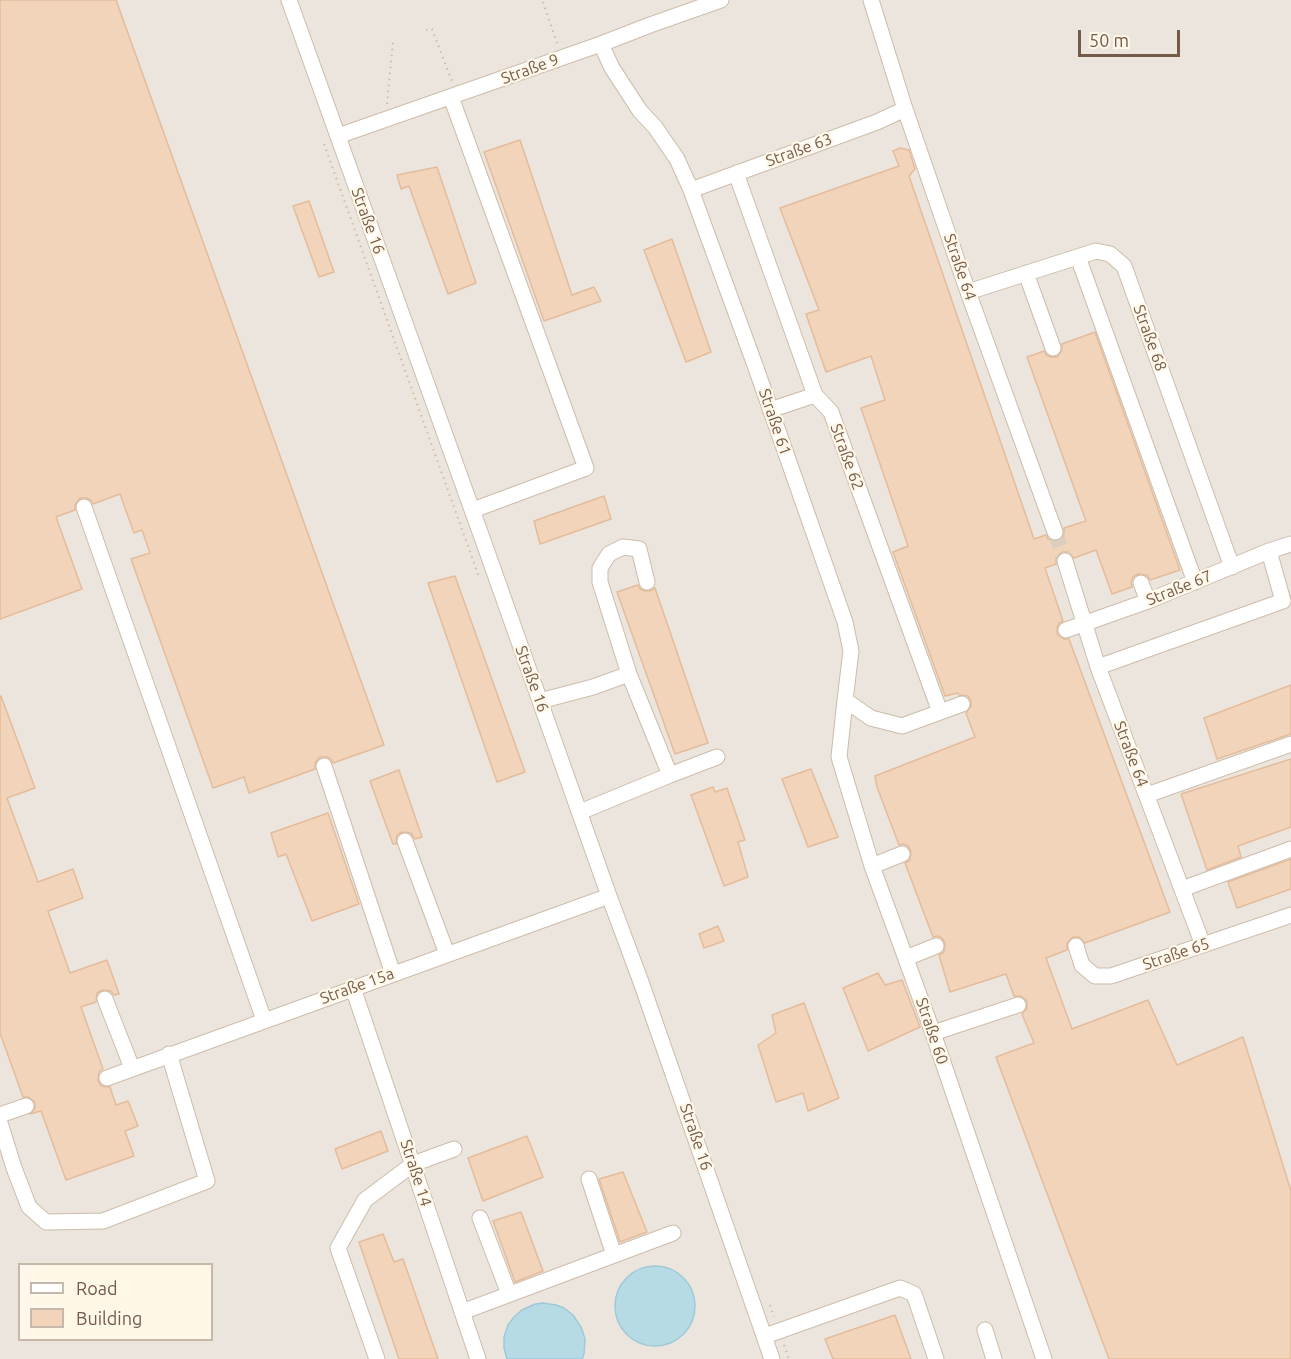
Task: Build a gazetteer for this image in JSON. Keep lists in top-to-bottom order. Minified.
{"streets":{"street":["Straße 9","Straße 63","Straße 16","Straße 64","Straße 68","Straße 61","Straße 62","Straße 67","Straße 65","Straße 15a","Straße 60","Straße 14"]},"crossings":[["Straße 9","Straße 16"],["Straße 9","Straße 61"],["Straße 63","Straße 64"],["Straße 63","Straße 61"],["Straße 63","Straße 62"],["Straße 16","Straße 15a"],["Straße 64","Straße 68"],["Straße 64","Straße 67"],["Straße 64","Straße 65"],["Straße 68","Straße 67"],["Straße 61","Straße 60"],["Straße 15a","Straße 14"]],"legend":["Road","Building"],"scale_bar":"50 m"}
